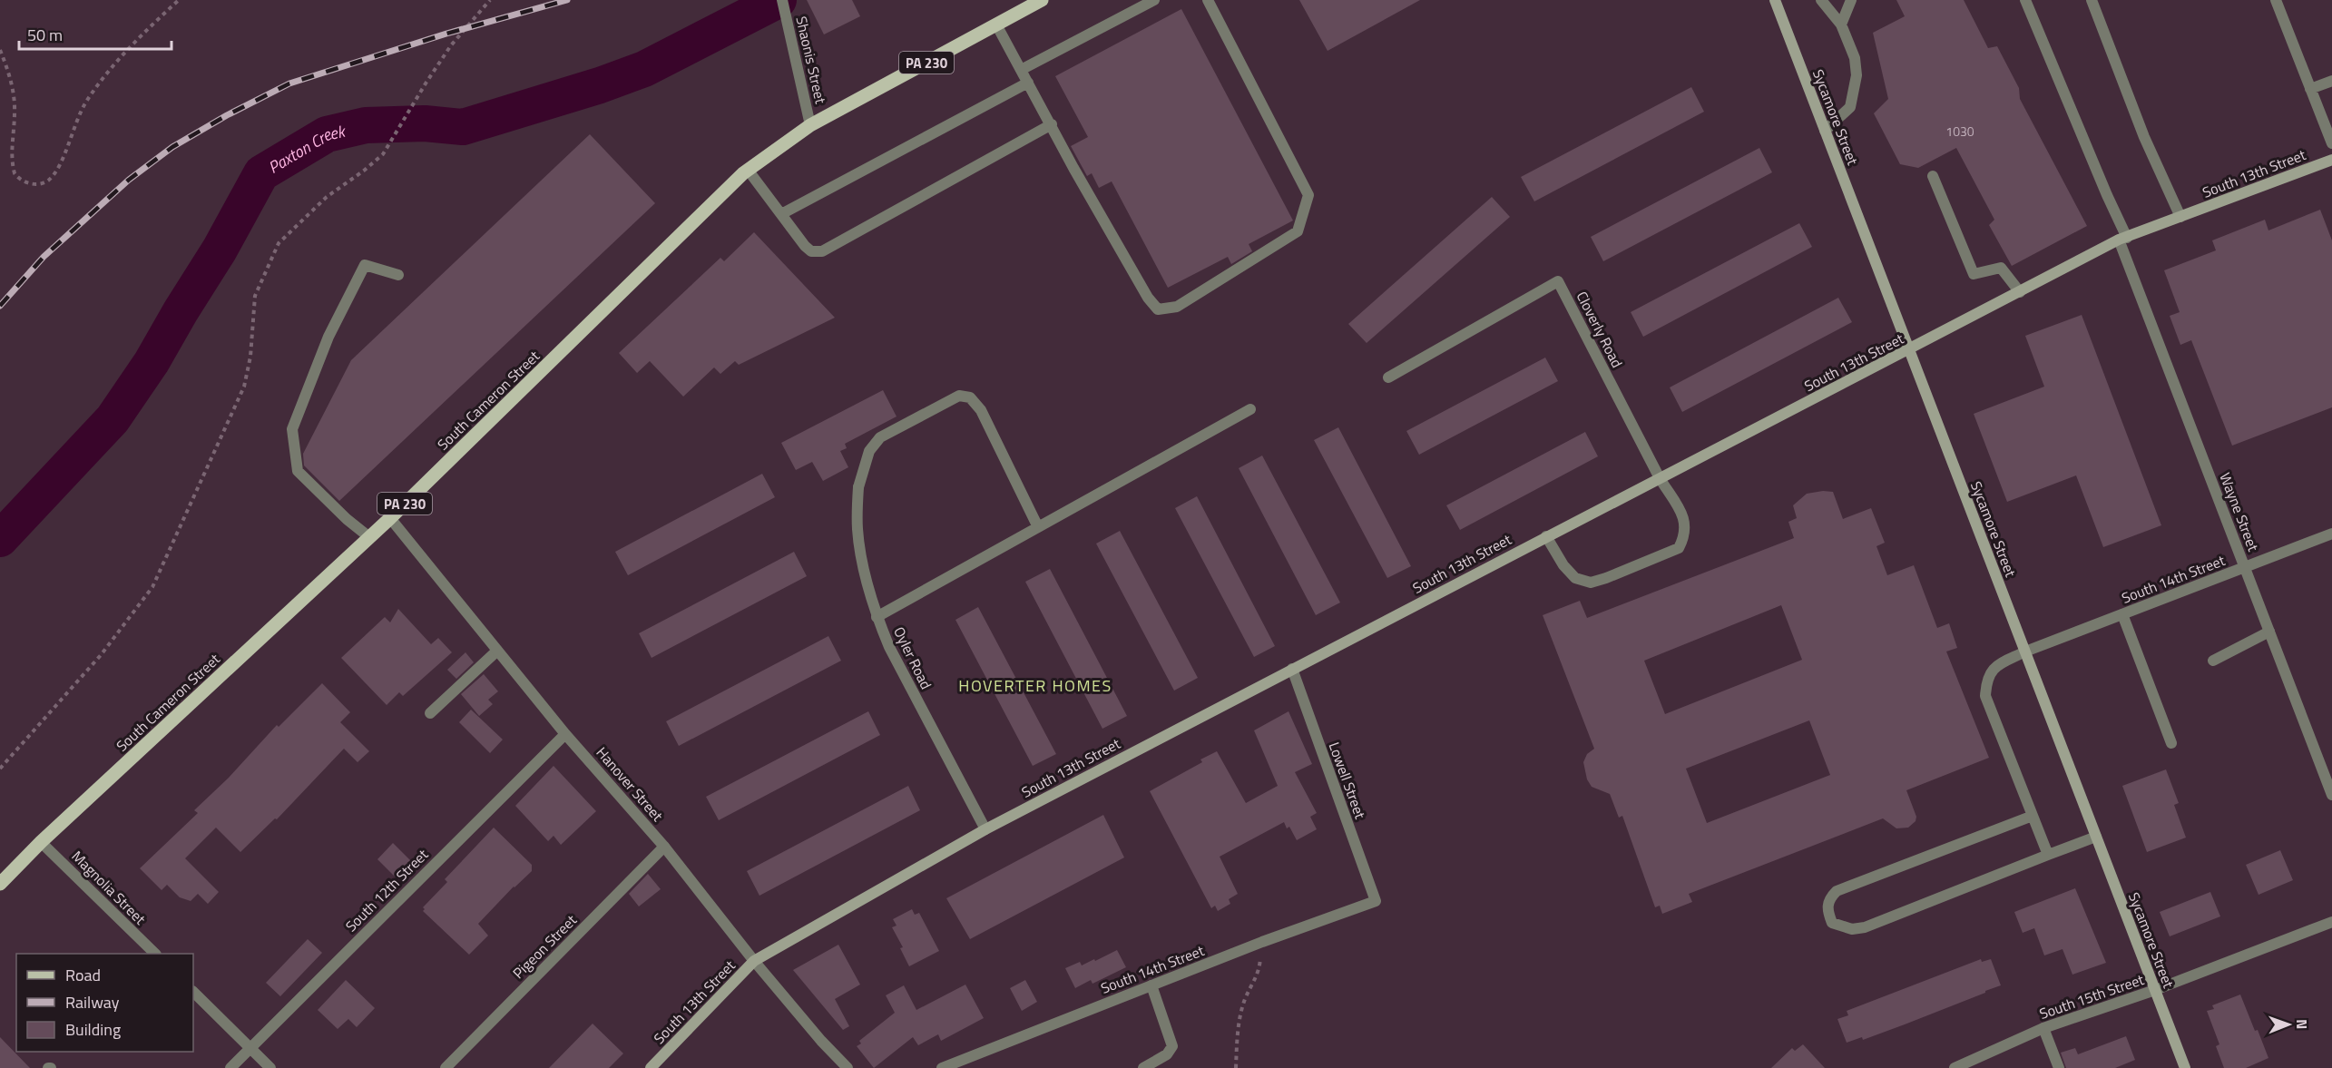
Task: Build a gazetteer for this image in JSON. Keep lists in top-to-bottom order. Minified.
{"streets":{"main road":["PA 230","Sycamore Street","South 13th Street","South Cameron Street"],"street":["Shaonis Street","Cloverly Road","Wayne Street","South 14th Street","Oyler Road","Lowell Street","Hanover Street","Magnolia Street","South 12th Street","Pigeon Street","South 15th Street"]},"crossings":[["Shaonis Street","South Cameron Street"],["Sycamore Street","South 13th Street"],["Sycamore Street","South 14th Street"],["Sycamore Street","South 15th Street"],["South 13th Street","Cloverly Road"],["South 13th Street","Wayne Street"],["South 13th Street","Oyler Road"],["South 13th Street","Lowell Street"],["South 13th Street","Hanover Street"],["South Cameron Street","Hanover Street"],["South Cameron Street","Magnolia Street"],["Wayne Street","South 14th Street"],["South 14th Street","Lowell Street"],["Hanover Street","South 12th Street"],["Hanover Street","Pigeon Street"]],"districts":["HOVERTER HOMES"],"water":["Paxton Creek"],"house_numbers":["1030"],"legend":["Road","Railway","Building"],"scale_bar":"50 m","north":"right"}
